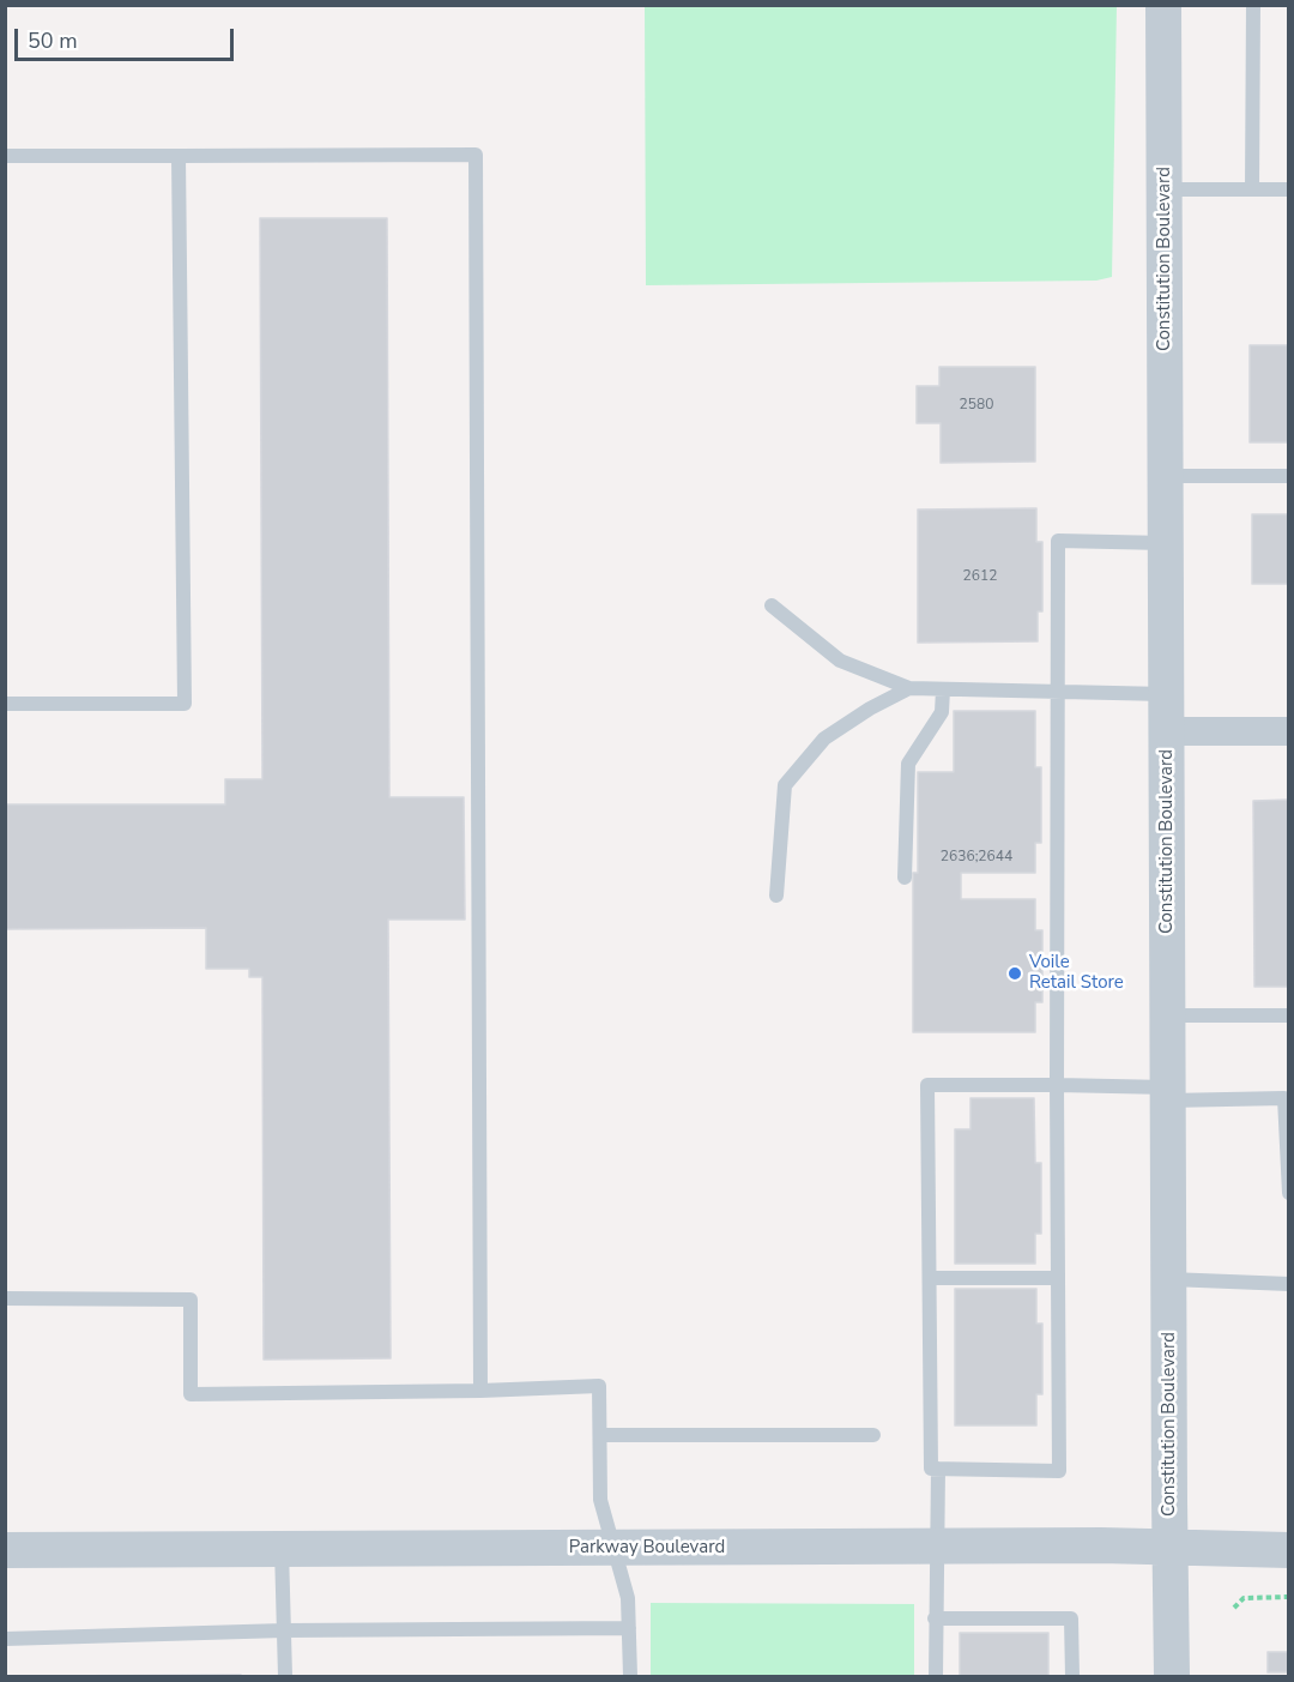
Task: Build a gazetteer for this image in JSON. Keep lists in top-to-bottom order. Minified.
{"streets":{"street":["Constitution Boulevard","Parkway Boulevard"]},"crossings":[["Constitution Boulevard","Parkway Boulevard"]],"places":["Voile Retail Store"],"house_numbers":["2580","2612","2636;2644"],"scale_bar":"50 m"}
